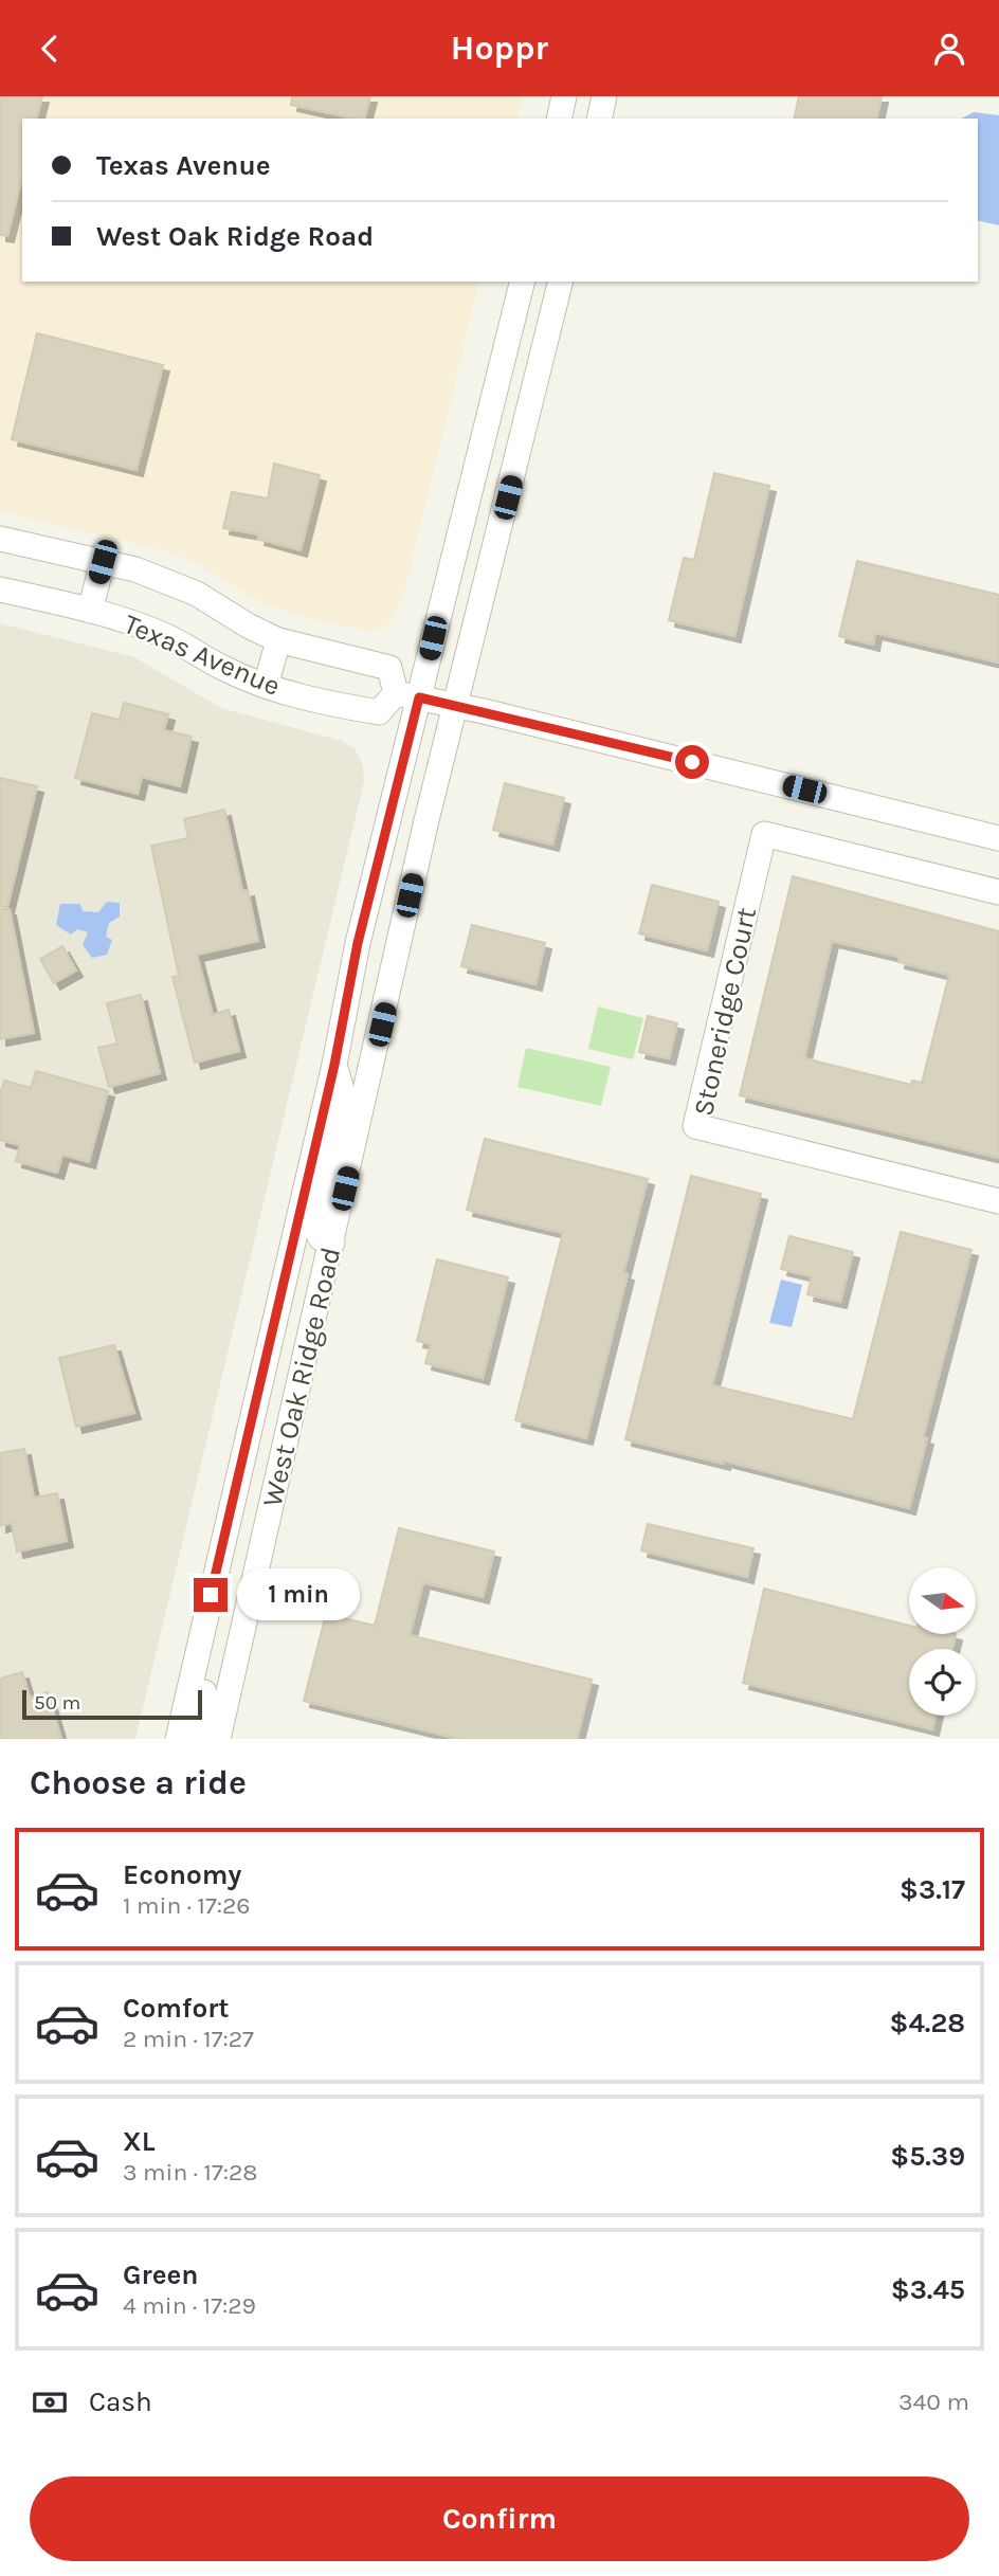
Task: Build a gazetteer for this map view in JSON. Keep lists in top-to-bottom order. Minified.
{"streets":{"street":["Texas Avenue","Stoneridge Court","West Oak Ridge Road"]},"crossings":[["Texas Avenue","West Oak Ridge Road"]],"scale_bar":"50 m","north":"right","page":{"header":"Hoppr","banner":["Texas Avenue","West Oak Ridge Road"],"bubble":"1 min","scale":"50 m","heading":"Choose a ride","list":[{"name":"Economy","note":"1 min · 17:26","value":"$3.17"},{"name":"Comfort","note":"2 min · 17:27","value":"$4.28"},{"name":"XL","note":"3 min · 17:28","value":"$5.39"},{"name":"Green","note":"4 min · 17:29","value":"$3.45"}],"pay":["Cash","340 m"],"buttons":"Confirm"}}
